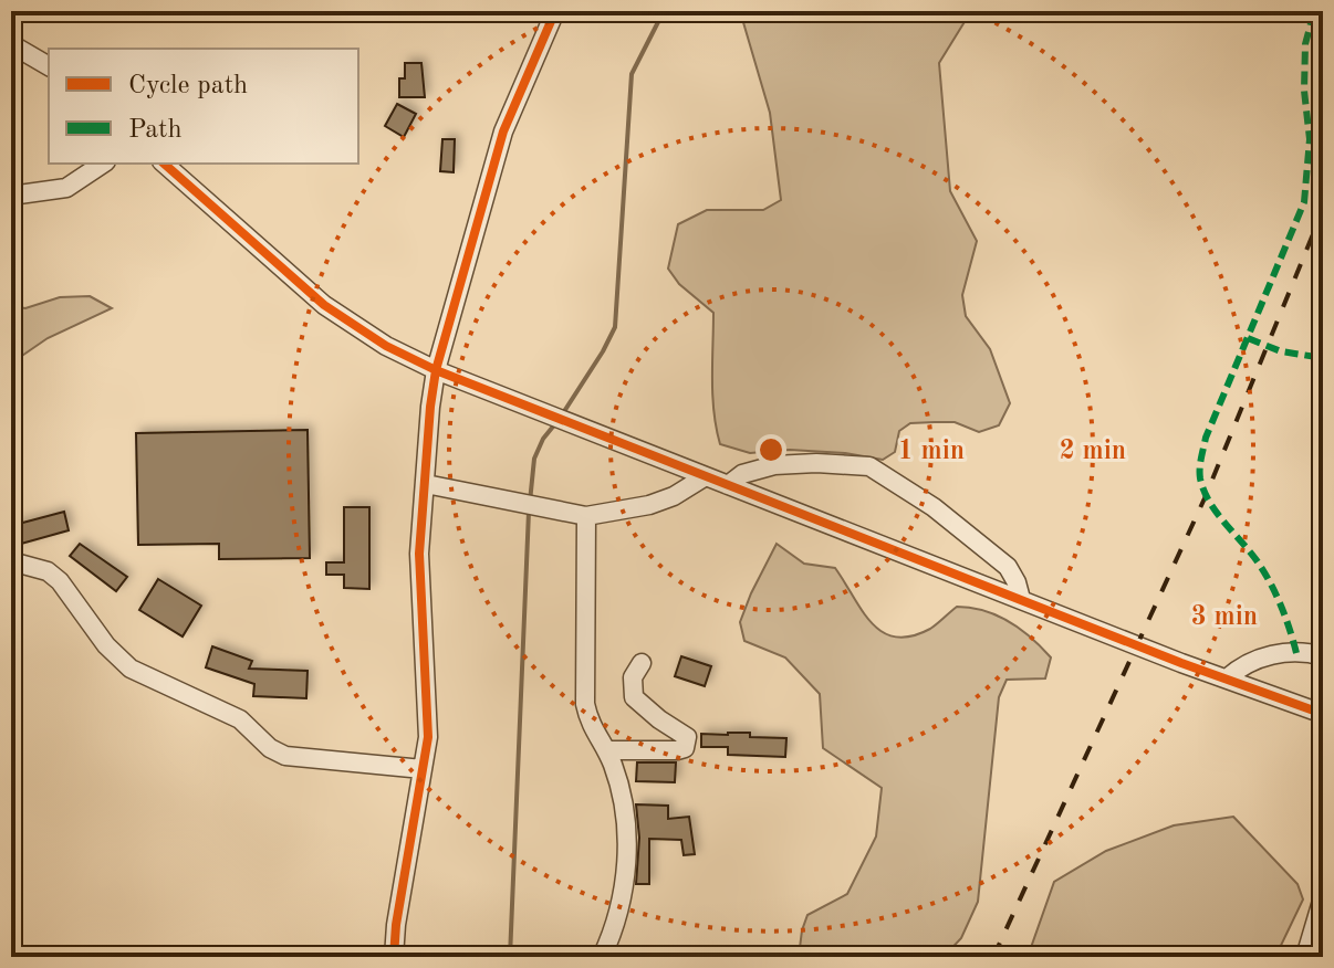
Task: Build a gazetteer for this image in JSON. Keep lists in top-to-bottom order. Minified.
{"legend":["Cycle path","Path"],"rings":["1 min","2 min","3 min"]}
